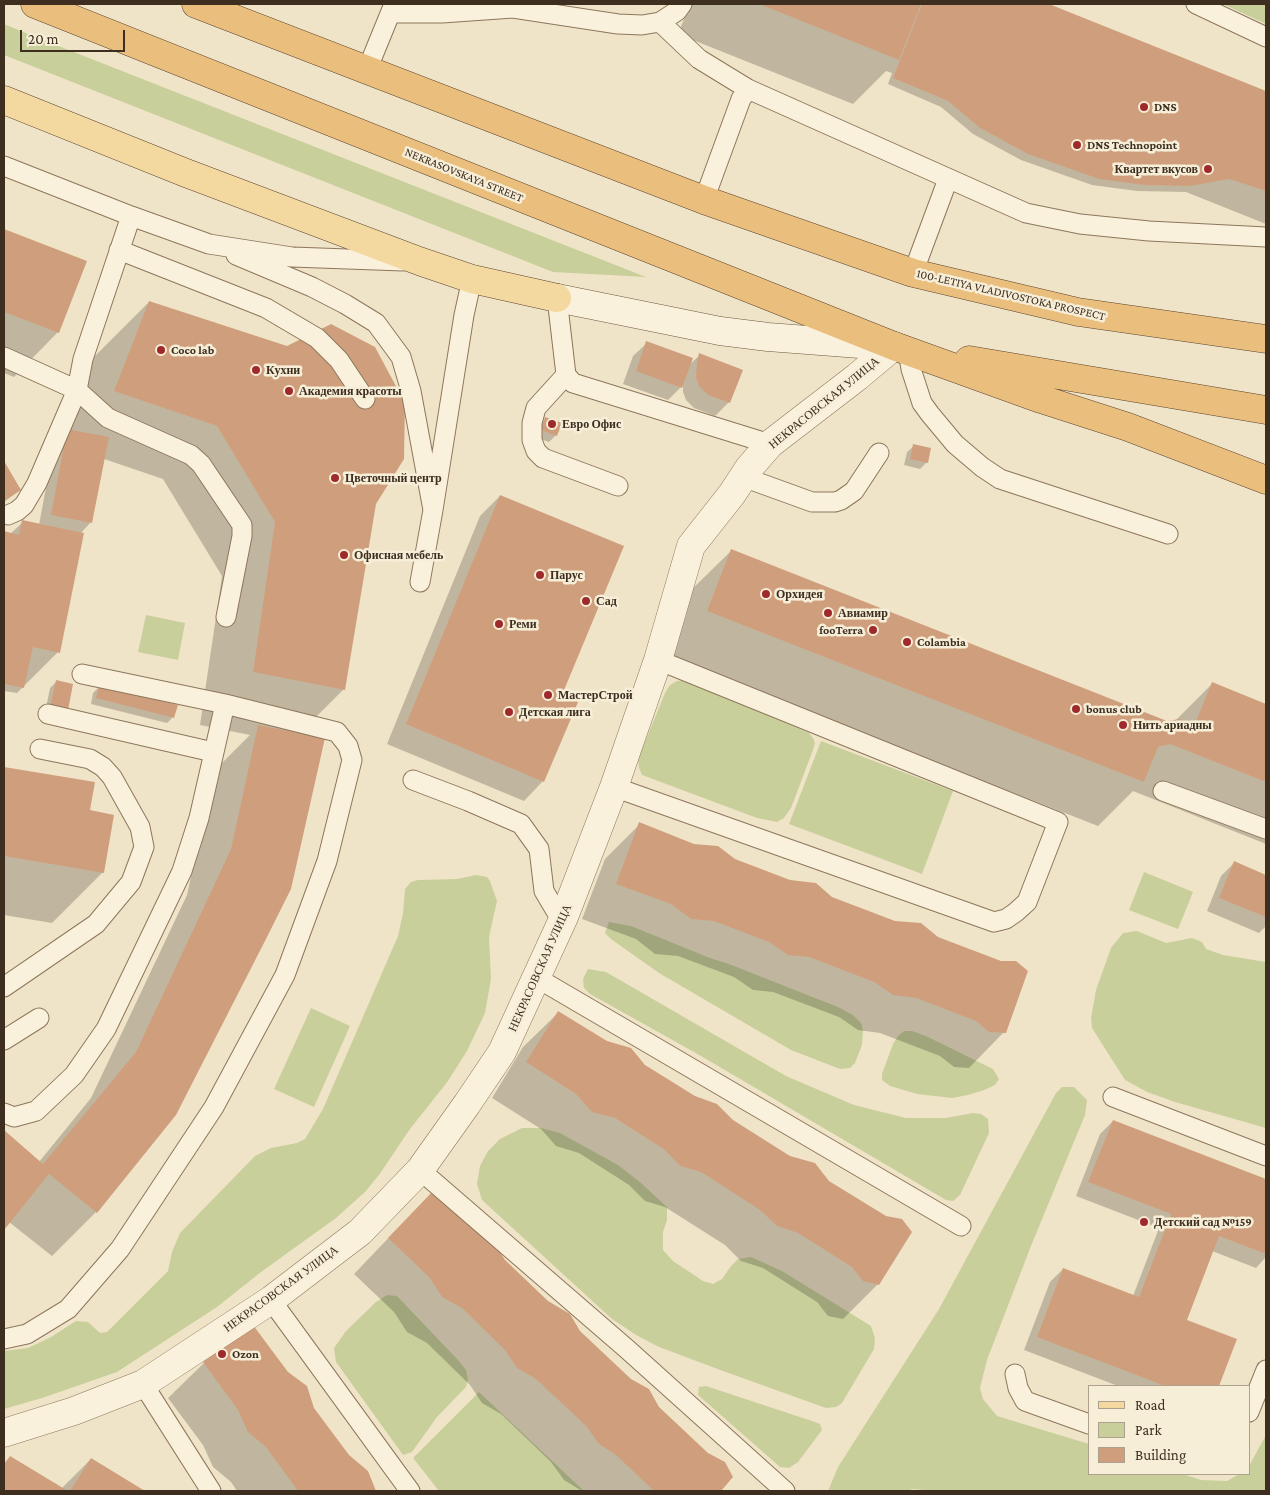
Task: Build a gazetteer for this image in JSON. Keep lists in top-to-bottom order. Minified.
{"streets":{"highway":["NEKRASOVSKAYA STREET","100-LETIYA VLADIVOSTOKA PROSPECT"],"street":["НЕКРАСОВСКАЯ УЛИЦА"]},"crossings":[["NEKRASOVSKAYA STREET","НЕКРАСОВСКАЯ УЛИЦА"]],"places":["DNS","DNS Technopoint","Квартет вкусов","Coco lab","Кухни","Академия красоты","Евро Офис","Цветочный центр","Офисная мебель","Парус","Орхидея","Сад","Авиамир","Реми","fooTerra","Colambia","МастерСтрой","bonus club","Детская лига","Нить ариадны","Детский сад №159","Ozon"],"legend":["Road","Park","Building"],"scale_bar":"20 m"}
